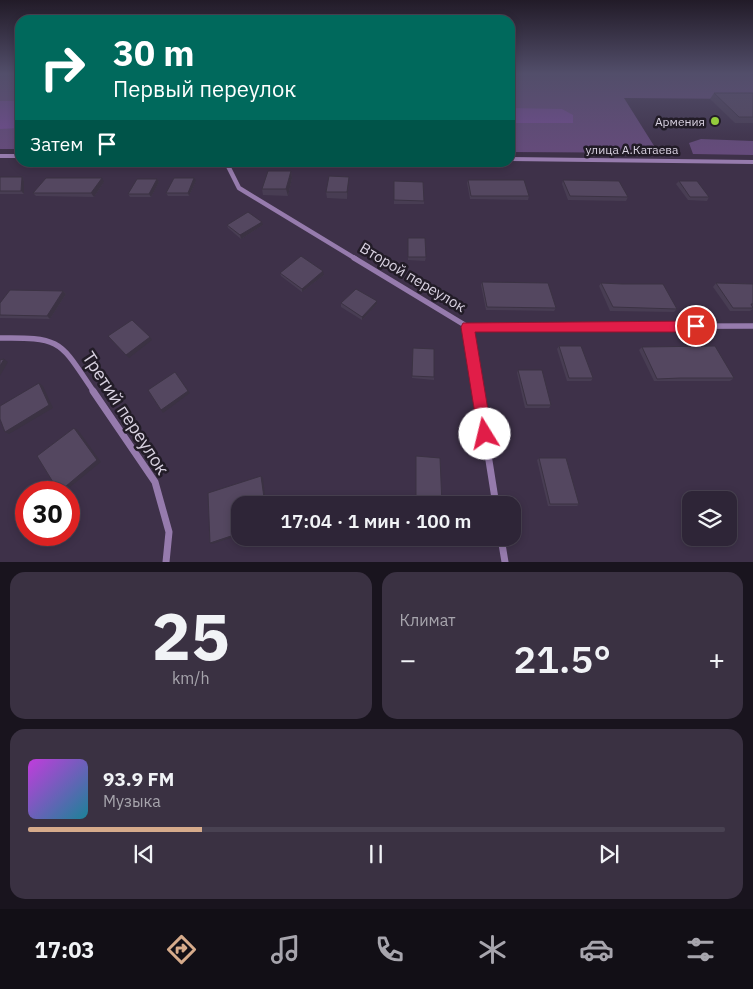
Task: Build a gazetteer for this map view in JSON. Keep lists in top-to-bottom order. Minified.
{"streets":{"street":["улица А.Катаева","Второй переулок","Третий переулок"]},"places":["Армения"],"page":{"turn":["30 m","Первый переулок"],"then":"Затем","limit":"30","trip":"17:04 · 1 мин · 100 m","tile":[["25","km/h"],"Климат"],"heat":["−","21.5°","+"],"song":["93.9 FM","Музыка"],"tabs":"17:03"}}
